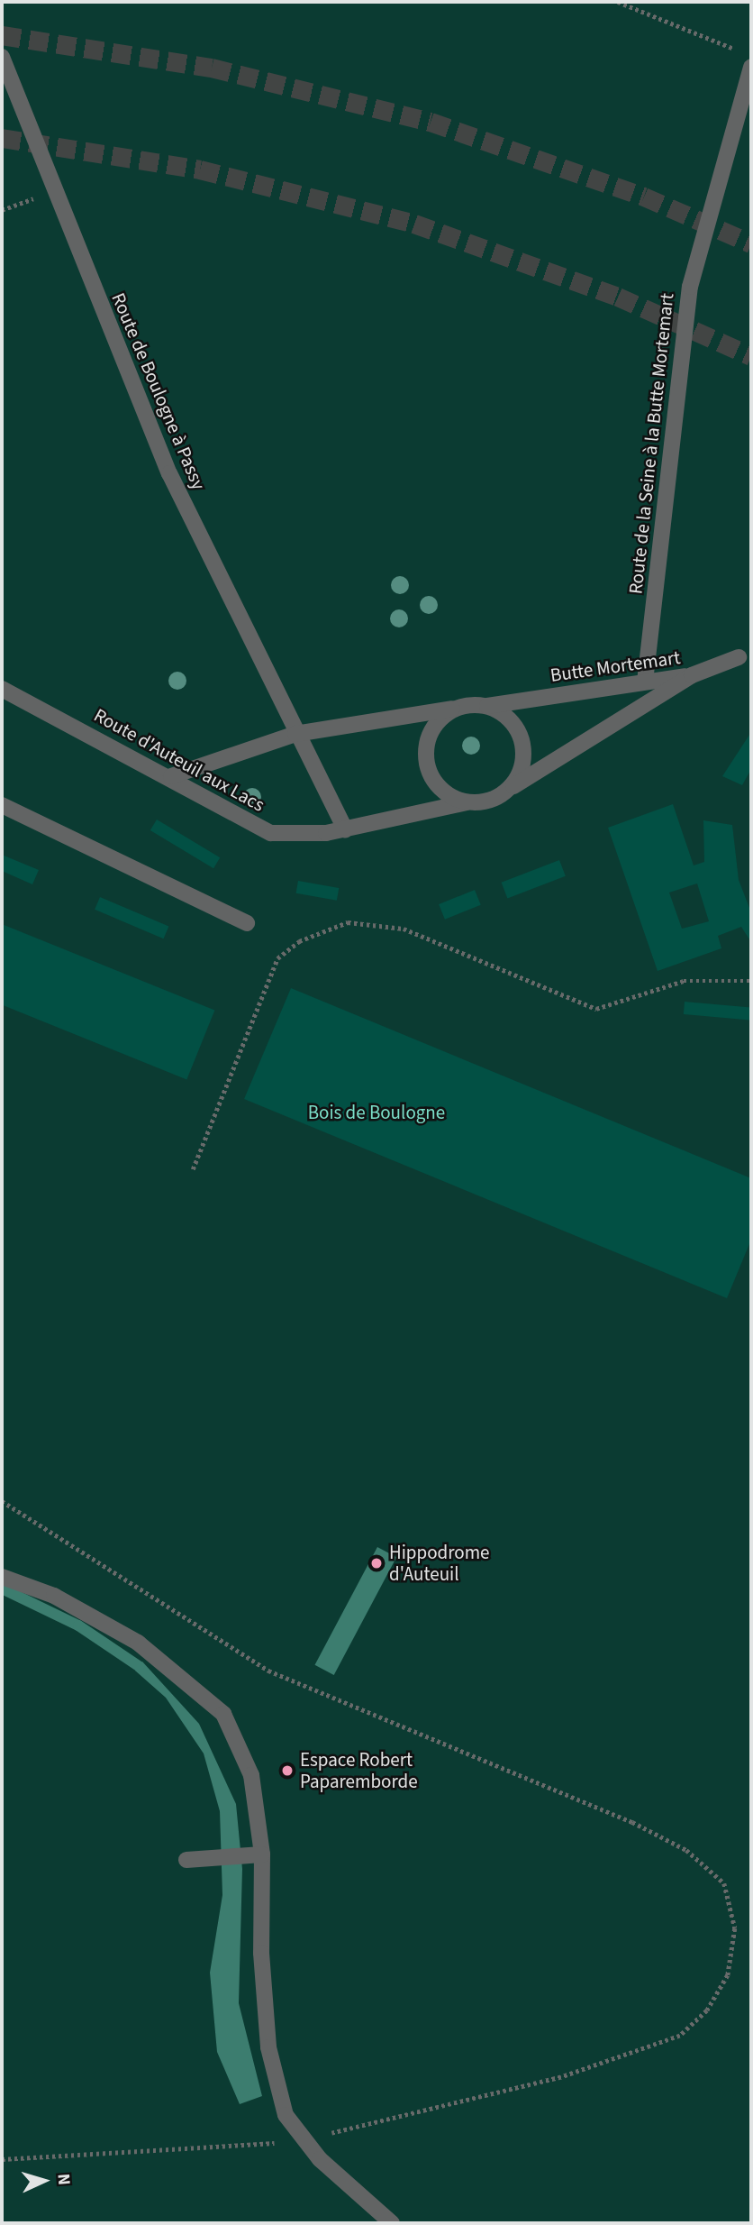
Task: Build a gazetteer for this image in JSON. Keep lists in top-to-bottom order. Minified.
{"streets":{"street":["Route de Boulogne à Passy","Route de la Seine à la Butte Mortemart","Butte Mortemart","Route d'Auteuil aux Lacs"]},"crossings":[["Route de Boulogne à Passy","Butte Mortemart"],["Route de la Seine à la Butte Mortemart","Butte Mortemart"],["Butte Mortemart","Route d'Auteuil aux Lacs"]],"parks":["Bois de Boulogne"],"places":["Hippodrome d'Auteuil","Espace Robert Paparemborde"],"north":"right"}
